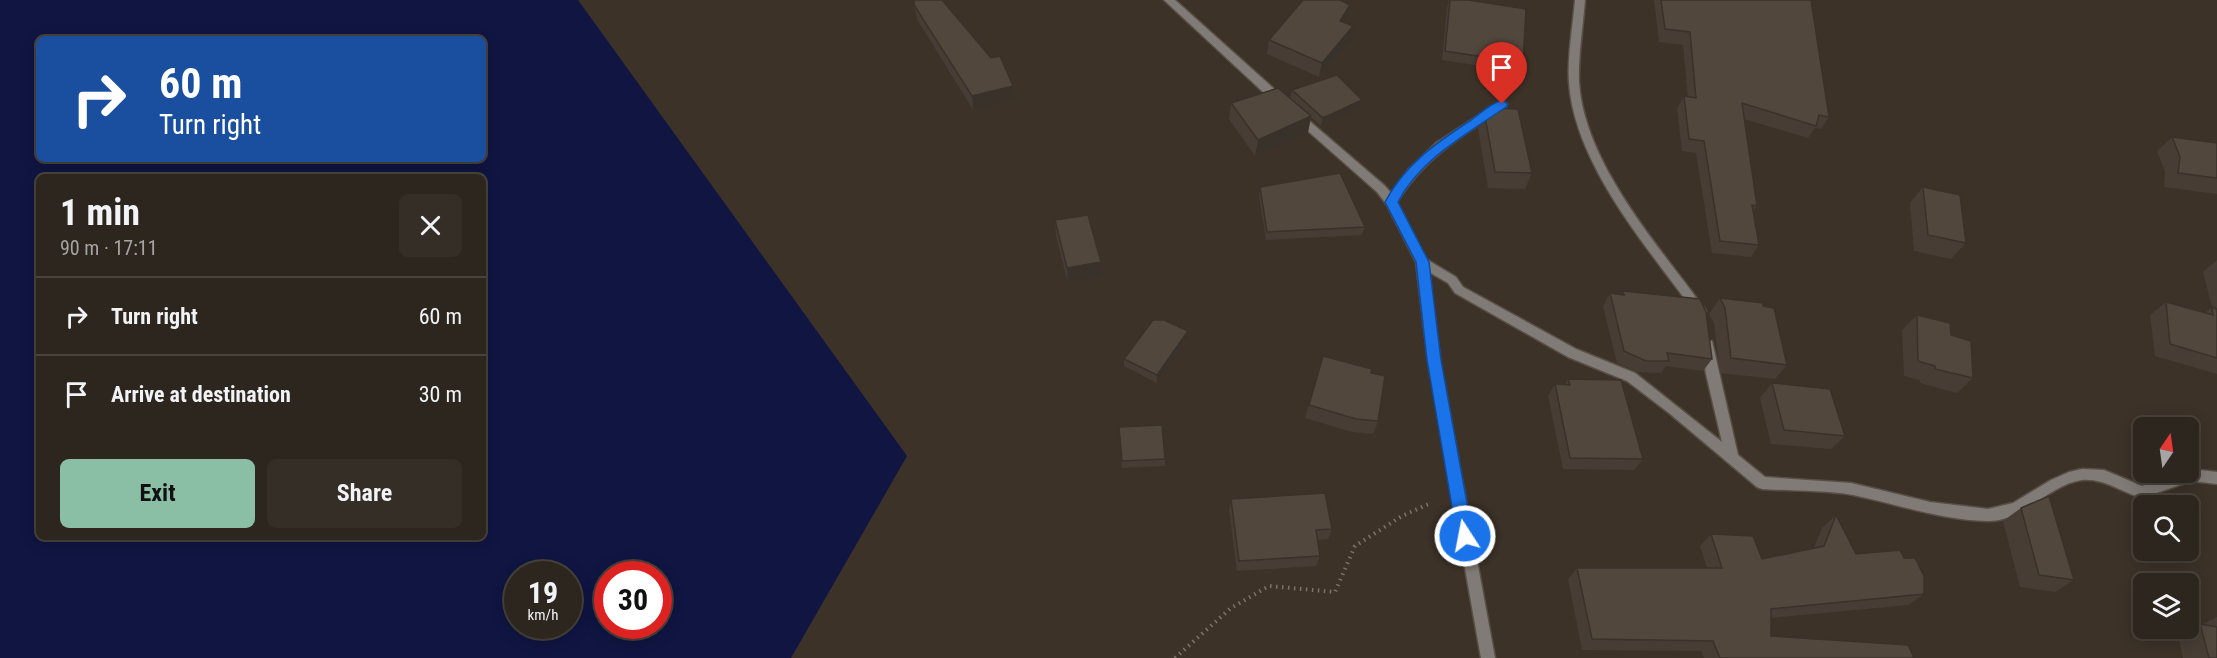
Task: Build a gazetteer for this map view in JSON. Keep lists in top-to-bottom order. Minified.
{"north":"top","page":{"turn":["60 m","Turn right"],"heading":["1 min","90 m · 17:11"],"list":[{"name":"Turn right","value":"60 m"},{"name":"Arrive at destination","value":"30 m"}],"buttons":["Exit","Share"],"speed":"19 km/h","limit":"30"}}
